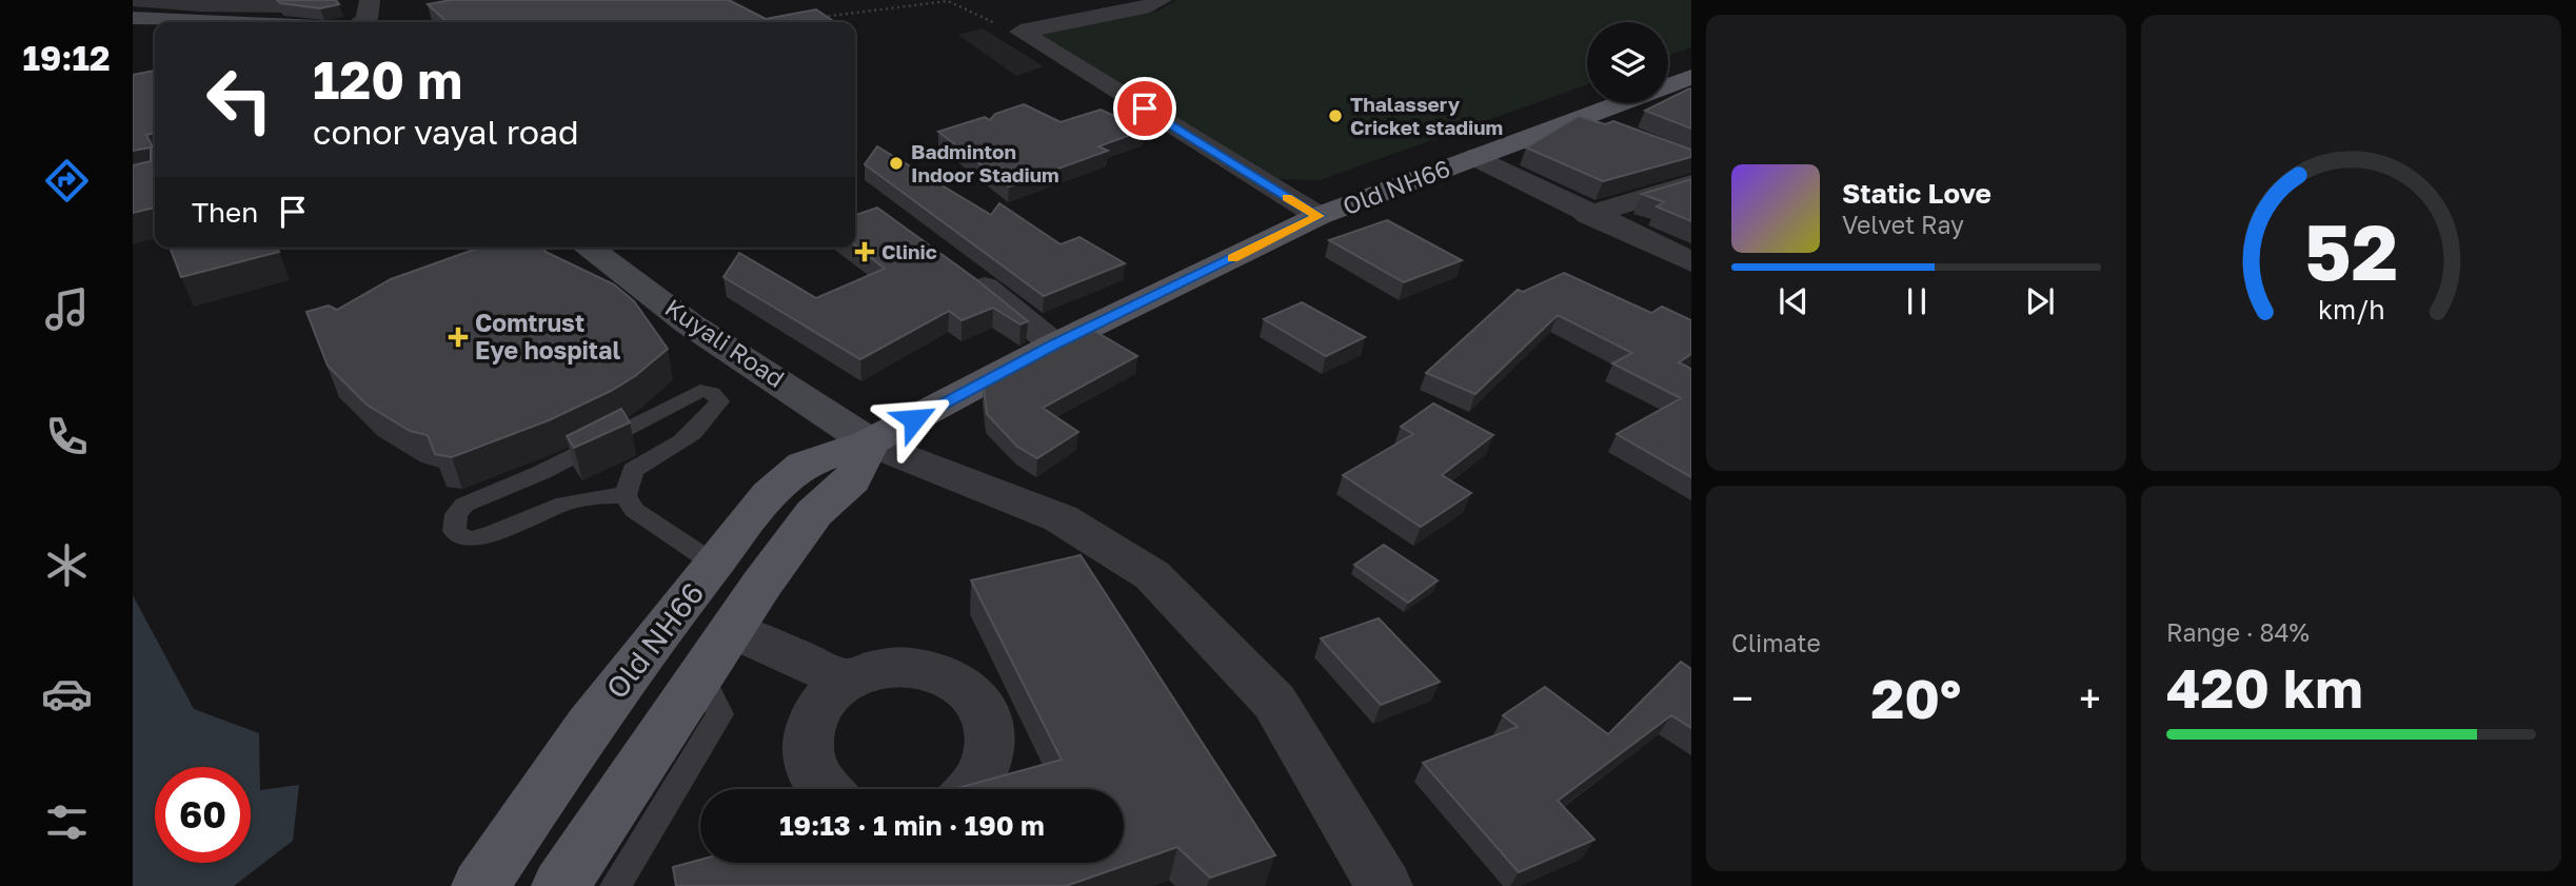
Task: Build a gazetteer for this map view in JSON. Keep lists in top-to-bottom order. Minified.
{"streets":{"main road":["Old NH66","Kuyali Road"]},"crossings":[["Old NH66","Kuyali Road"]],"places":{"other":["Thalassery Cricket stadium","Badminton Indoor Stadium"],"health":["Clinic","Comtrust Eye hospital"]},"page":{"tabs":"19:12","turn":["120 m","conor vayal road"],"song":["Static Love","Velvet Ray"],"then":"Then","tile":["Climate",["Range · 84%","420 km"]],"heat":["−","20°","+"],"limit":"60","trip":"19:13 · 1 min · 190 m","gauge":["52","km/h"]}}
